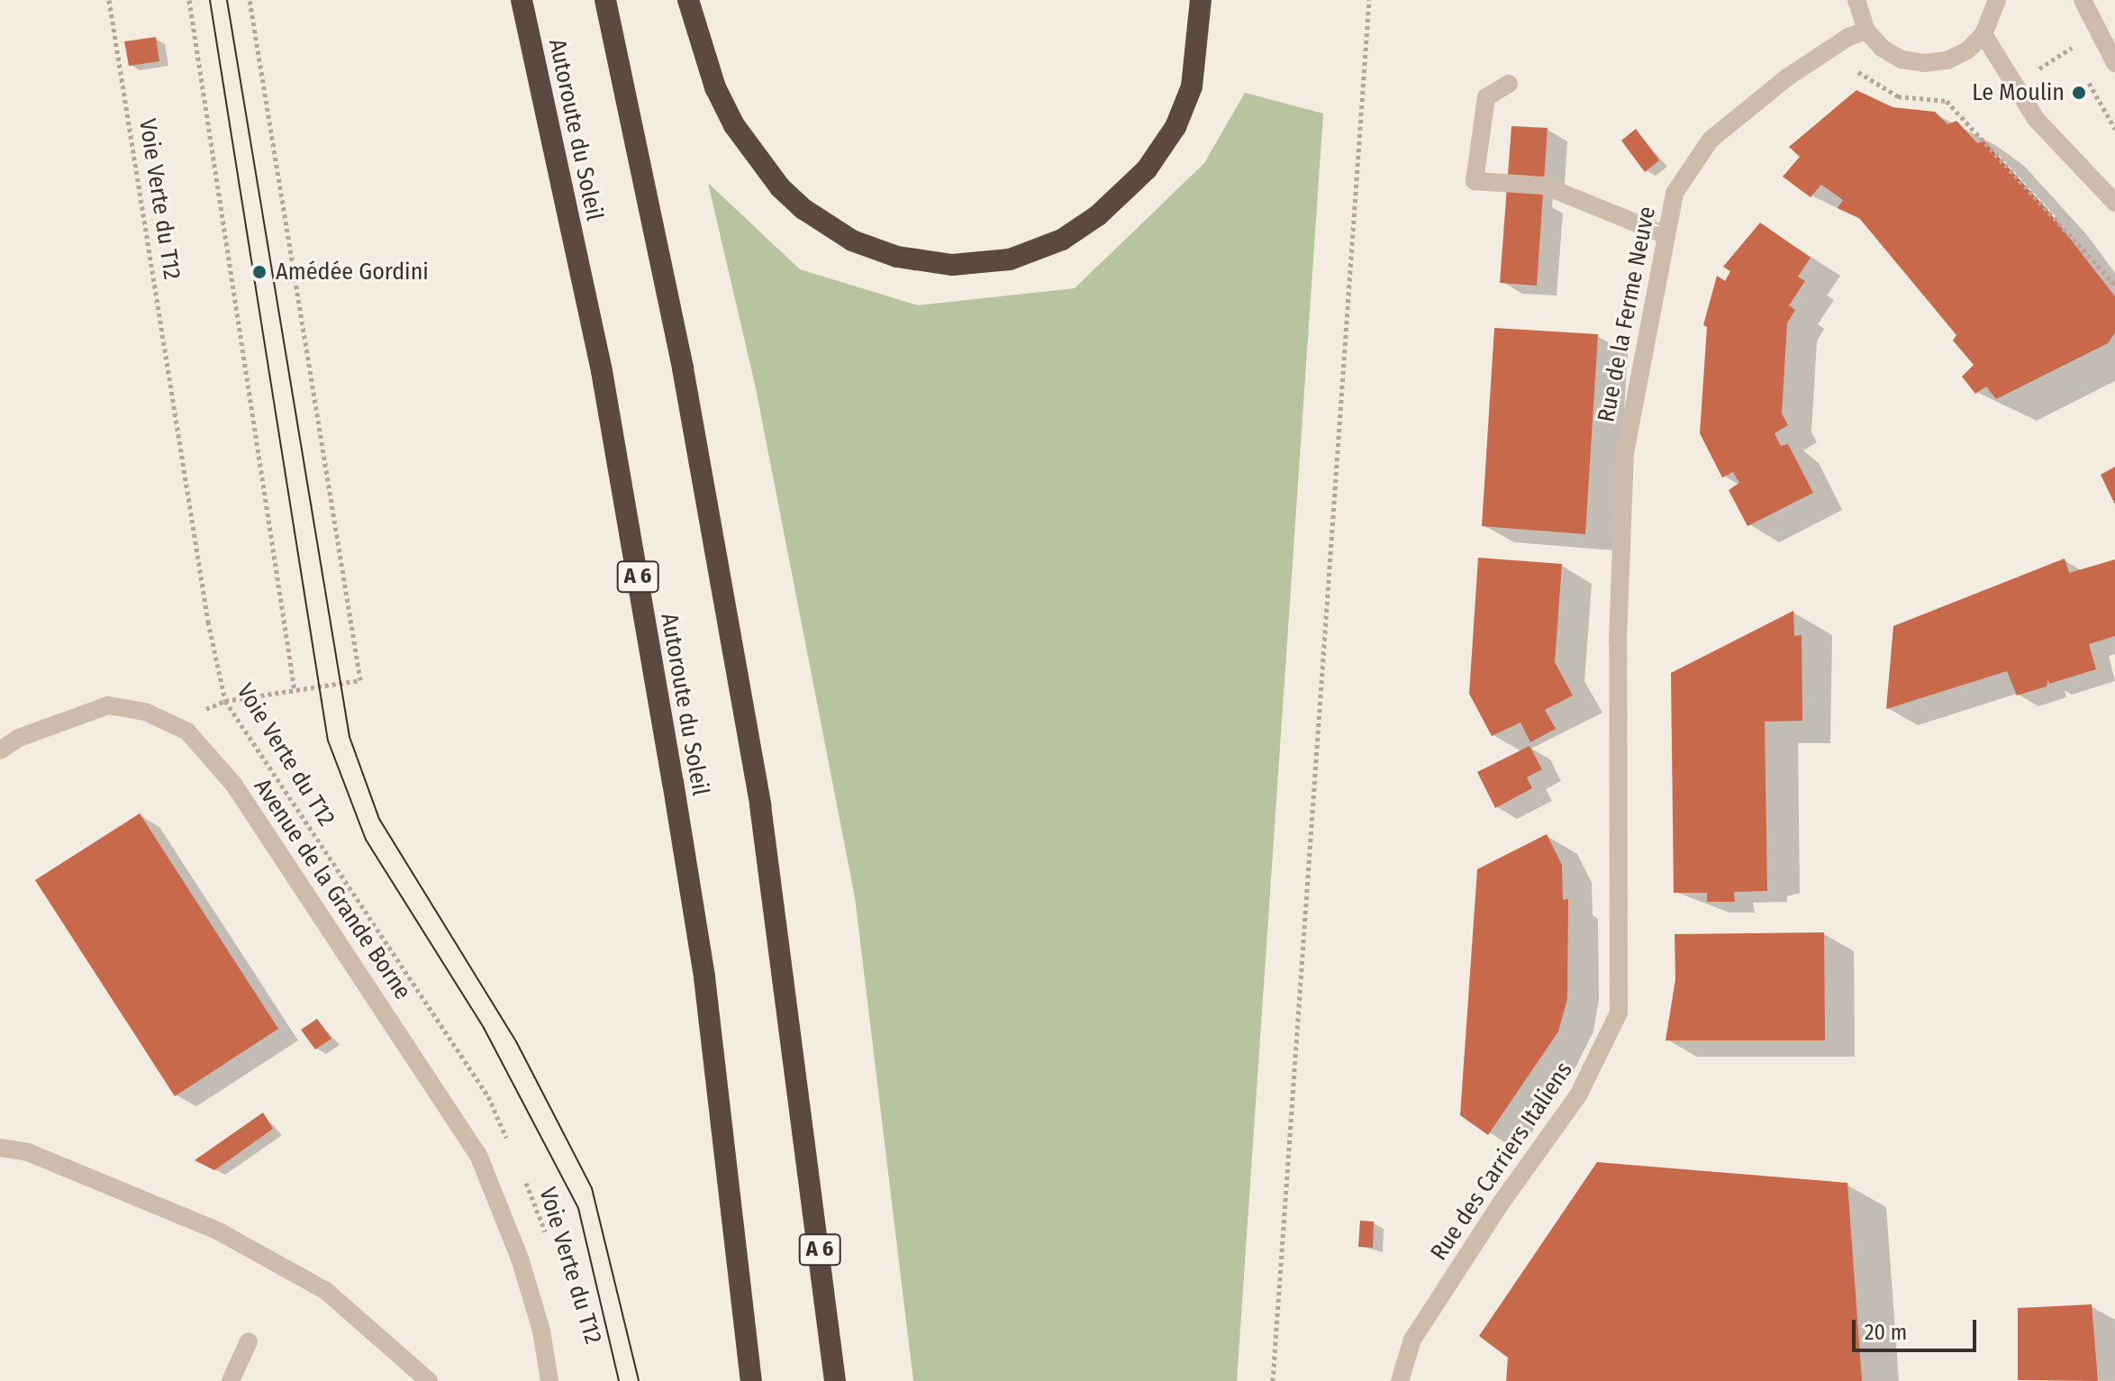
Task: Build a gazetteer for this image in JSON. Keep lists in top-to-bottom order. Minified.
{"streets":{"highway":["Autoroute du Soleil","A 6"],"street":["Rue de la Ferme Neuve","Avenue de la Grande Borne","Rue des Carriers Italiens"],"path":["Voie Verte du T12"]},"crossings":[["Rue de la Ferme Neuve","Rue des Carriers Italiens"]],"places":["Le Moulin","Amédée Gordini"],"scale_bar":"20 m"}
